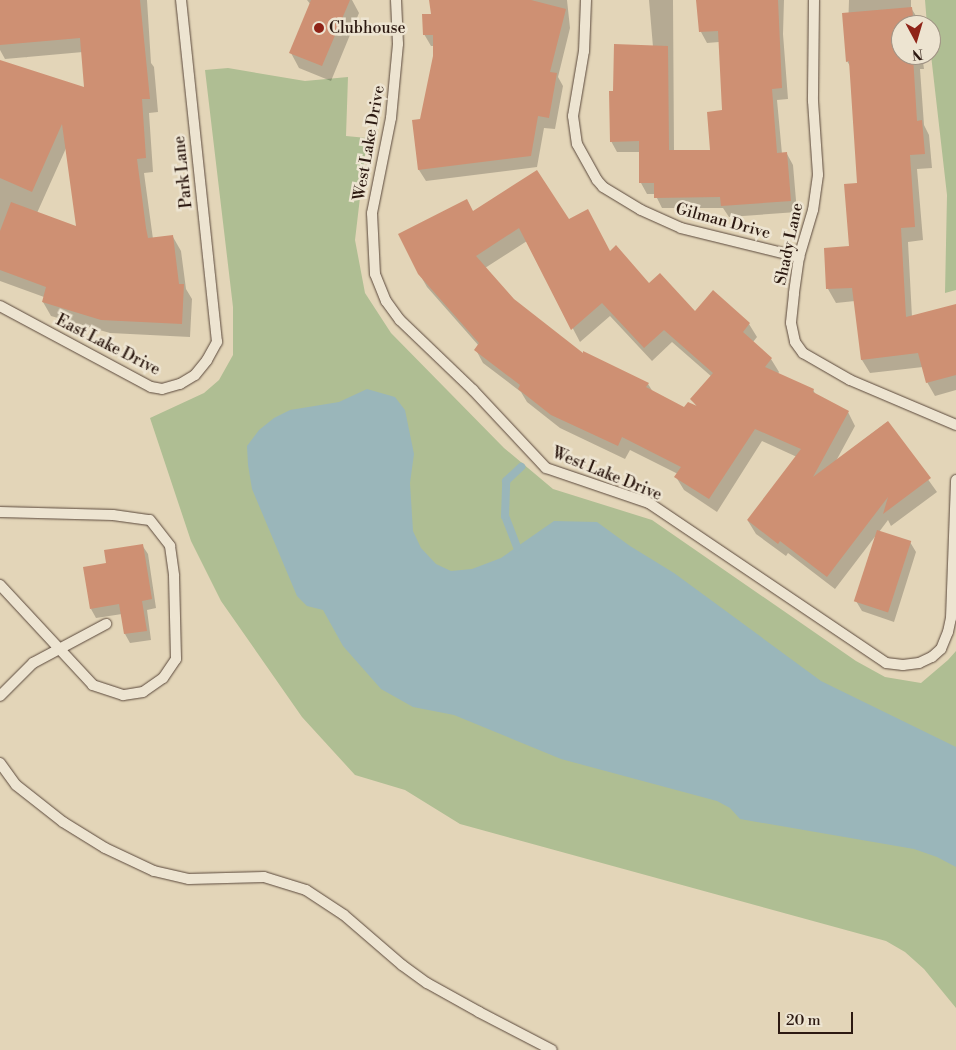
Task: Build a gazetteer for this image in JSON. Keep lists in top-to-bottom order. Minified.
{"streets":{"lane":["West Lake Drive","Park Lane","Gilman Drive","Shady Lane","East Lake Drive"]},"crossings":[["Park Lane","East Lake Drive"],["Gilman Drive","Shady Lane"]],"places":["Clubhouse"],"scale_bar":"20 m","north":"bottom"}
